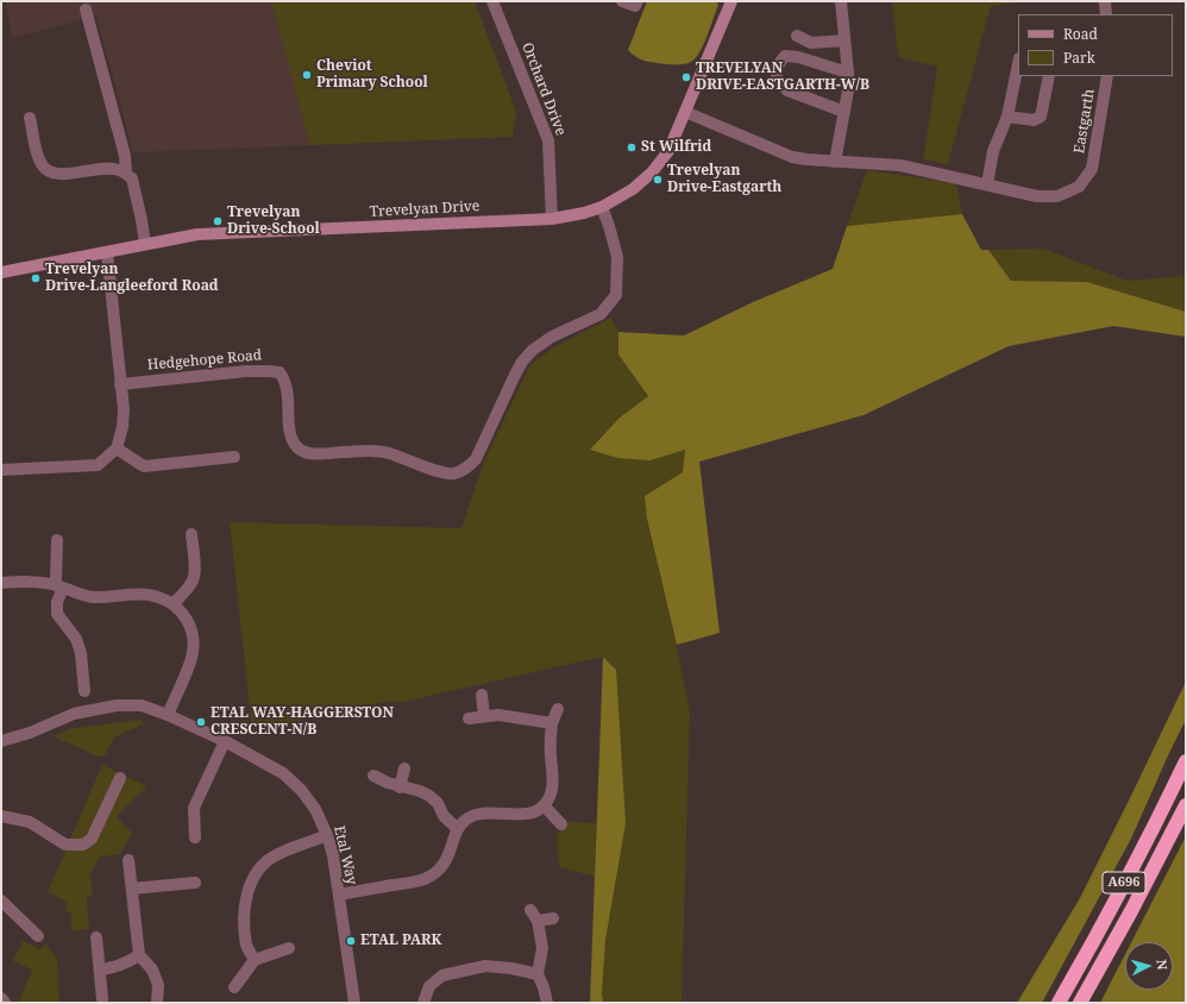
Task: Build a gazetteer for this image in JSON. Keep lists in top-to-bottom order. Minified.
{"streets":{"highway":["A696"],"street":["Orchard Drive","Eastgarth","Trevelyan Drive","Hedgehope Road","Etal Way"]},"crossings":[["Orchard Drive","Trevelyan Drive"],["Eastgarth","Trevelyan Drive"],["Trevelyan Drive","Hedgehope Road"]],"places":["Cheviot Primary School","TREVELYAN DRIVE-EASTGARTH-W/B","St Wilfrid","Trevelyan Drive-Eastgarth","Trevelyan Drive-School","Trevelyan Drive-Langleeford Road","ETAL WAY-HAGGERSTON CRESCENT-N/B","ETAL PARK"],"legend":["Road","Park"],"north":"right"}
